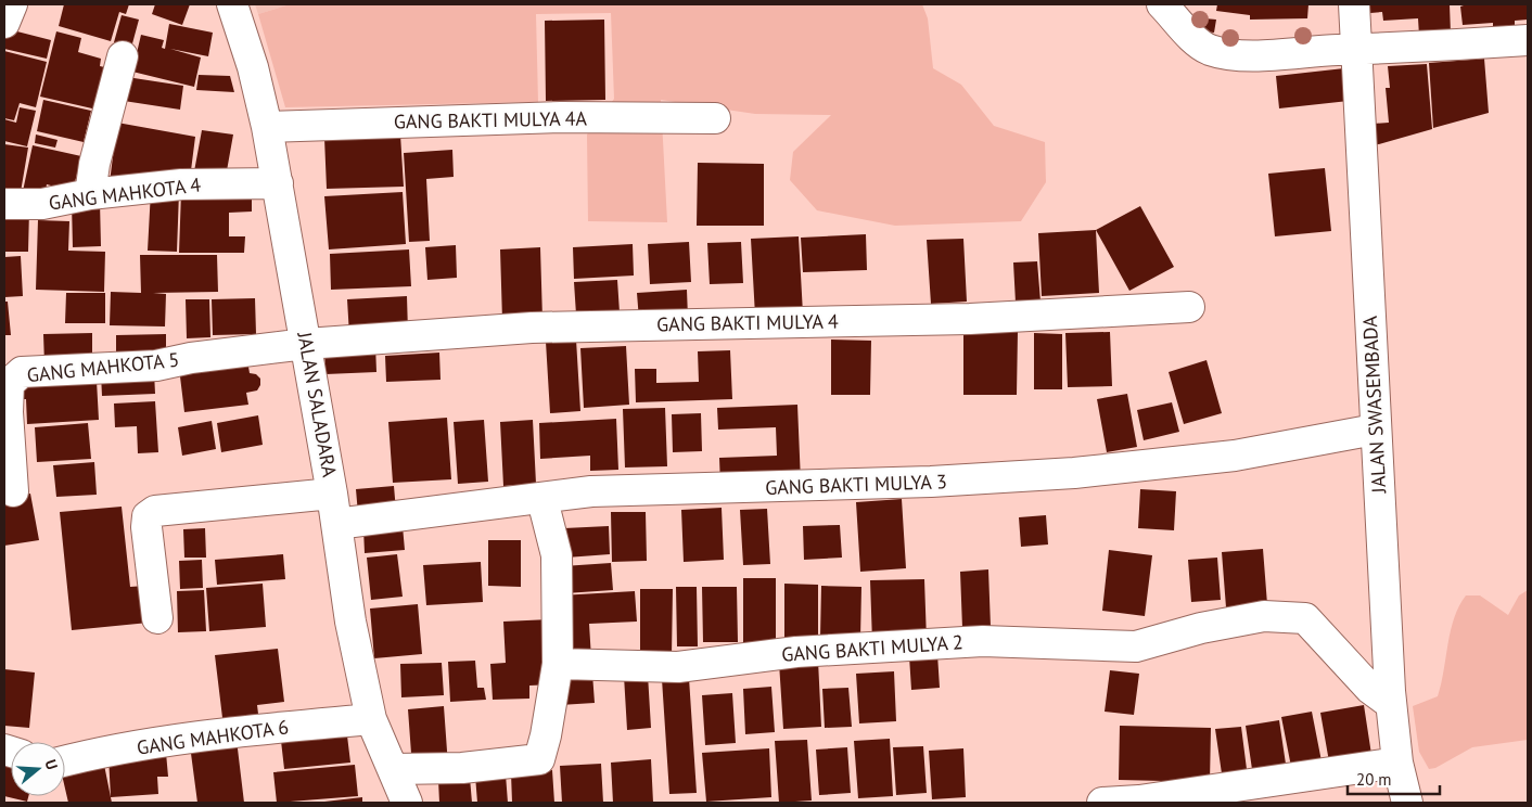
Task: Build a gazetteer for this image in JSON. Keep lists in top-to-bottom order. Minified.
{"streets":{"street":["GANG BAKTI MULYA 4A","GANG MAHKOTA 4","GANG BAKTI MULYA 4","GANG MAHKOTA 5","JALAN SALADARA","JALAN SWASEMBADA","GANG BAKTI MULYA 3","GANG BAKTI MULYA 2","GANG MAHKOTA 6"]},"crossings":[["GANG BAKTI MULYA 4A","JALAN SALADARA"],["GANG MAHKOTA 4","JALAN SALADARA"],["GANG BAKTI MULYA 4","GANG MAHKOTA 5"],["GANG BAKTI MULYA 4","JALAN SALADARA"],["GANG MAHKOTA 5","JALAN SALADARA"],["JALAN SALADARA","GANG BAKTI MULYA 3"],["JALAN SALADARA","GANG MAHKOTA 6"],["JALAN SWASEMBADA","GANG BAKTI MULYA 3"],["JALAN SWASEMBADA","GANG BAKTI MULYA 2"]],"scale_bar":"20 m","north":"right"}
